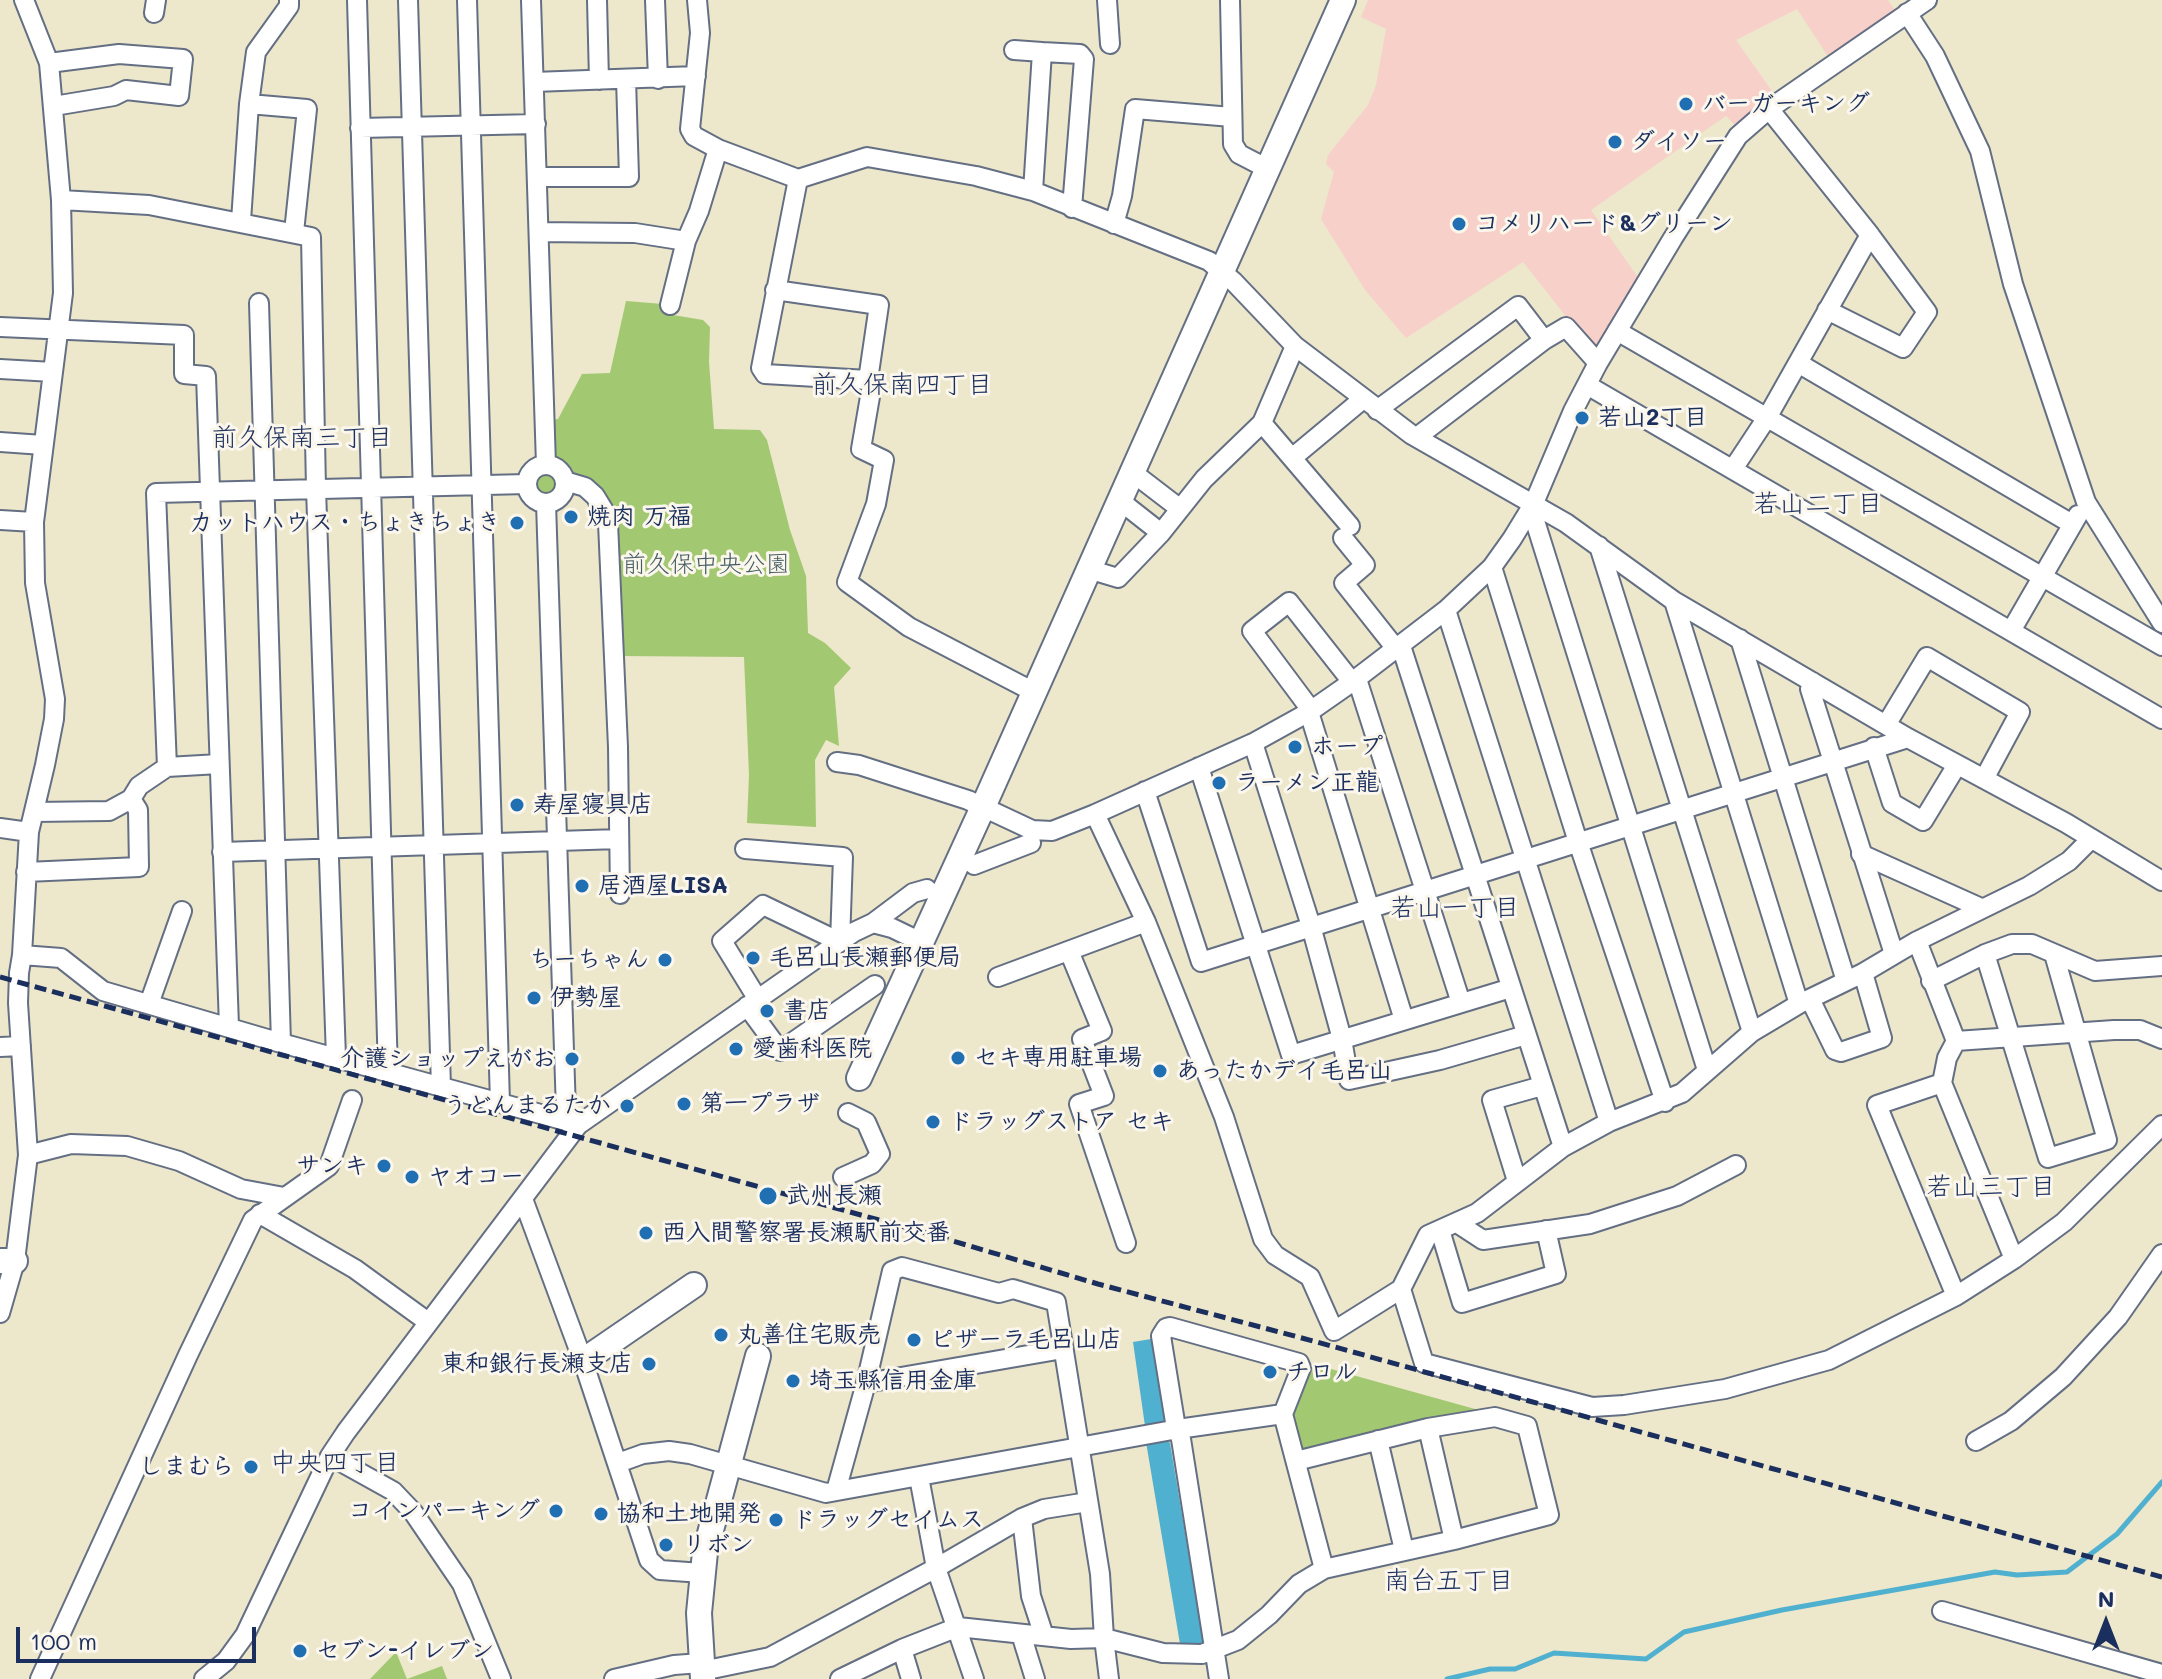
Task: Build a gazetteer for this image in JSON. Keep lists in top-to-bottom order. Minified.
{"districts":["前久保南四丁目","前久保南三丁目","若山二丁目","若山一丁目","若山三丁目","中央四丁目","南台五丁目"],"parks":["前久保中央公園"],"places":["バーガーキング","ダイソー","コメリハード&グリーン","若山2丁目","焼肉 万福","カットハウス・ちょきちょき","ホープ","ラーメン正龍","寿屋寝具店","居酒屋LISA","毛呂山長瀬郵便局","ちーちゃん","伊勢屋","書店","愛歯科医院","セキ専用駐車場","介護ショップえがお","あったかデイ毛呂山","第一プラザ","うどんまるたか","ドラッグストア セキ","サンキ","ヤオコー","武州長瀬","西入間警察署長瀬駅前交番","丸善住宅販売","ピザーラ毛呂山店","東和銀行長瀬支店","チロル","埼玉縣信用金庫","しまむら","コインパーキング","協和土地開発","ドラッグセイムス","リボン","セブン-イレブン"],"scale_bar":"100 m","north":"top"}
